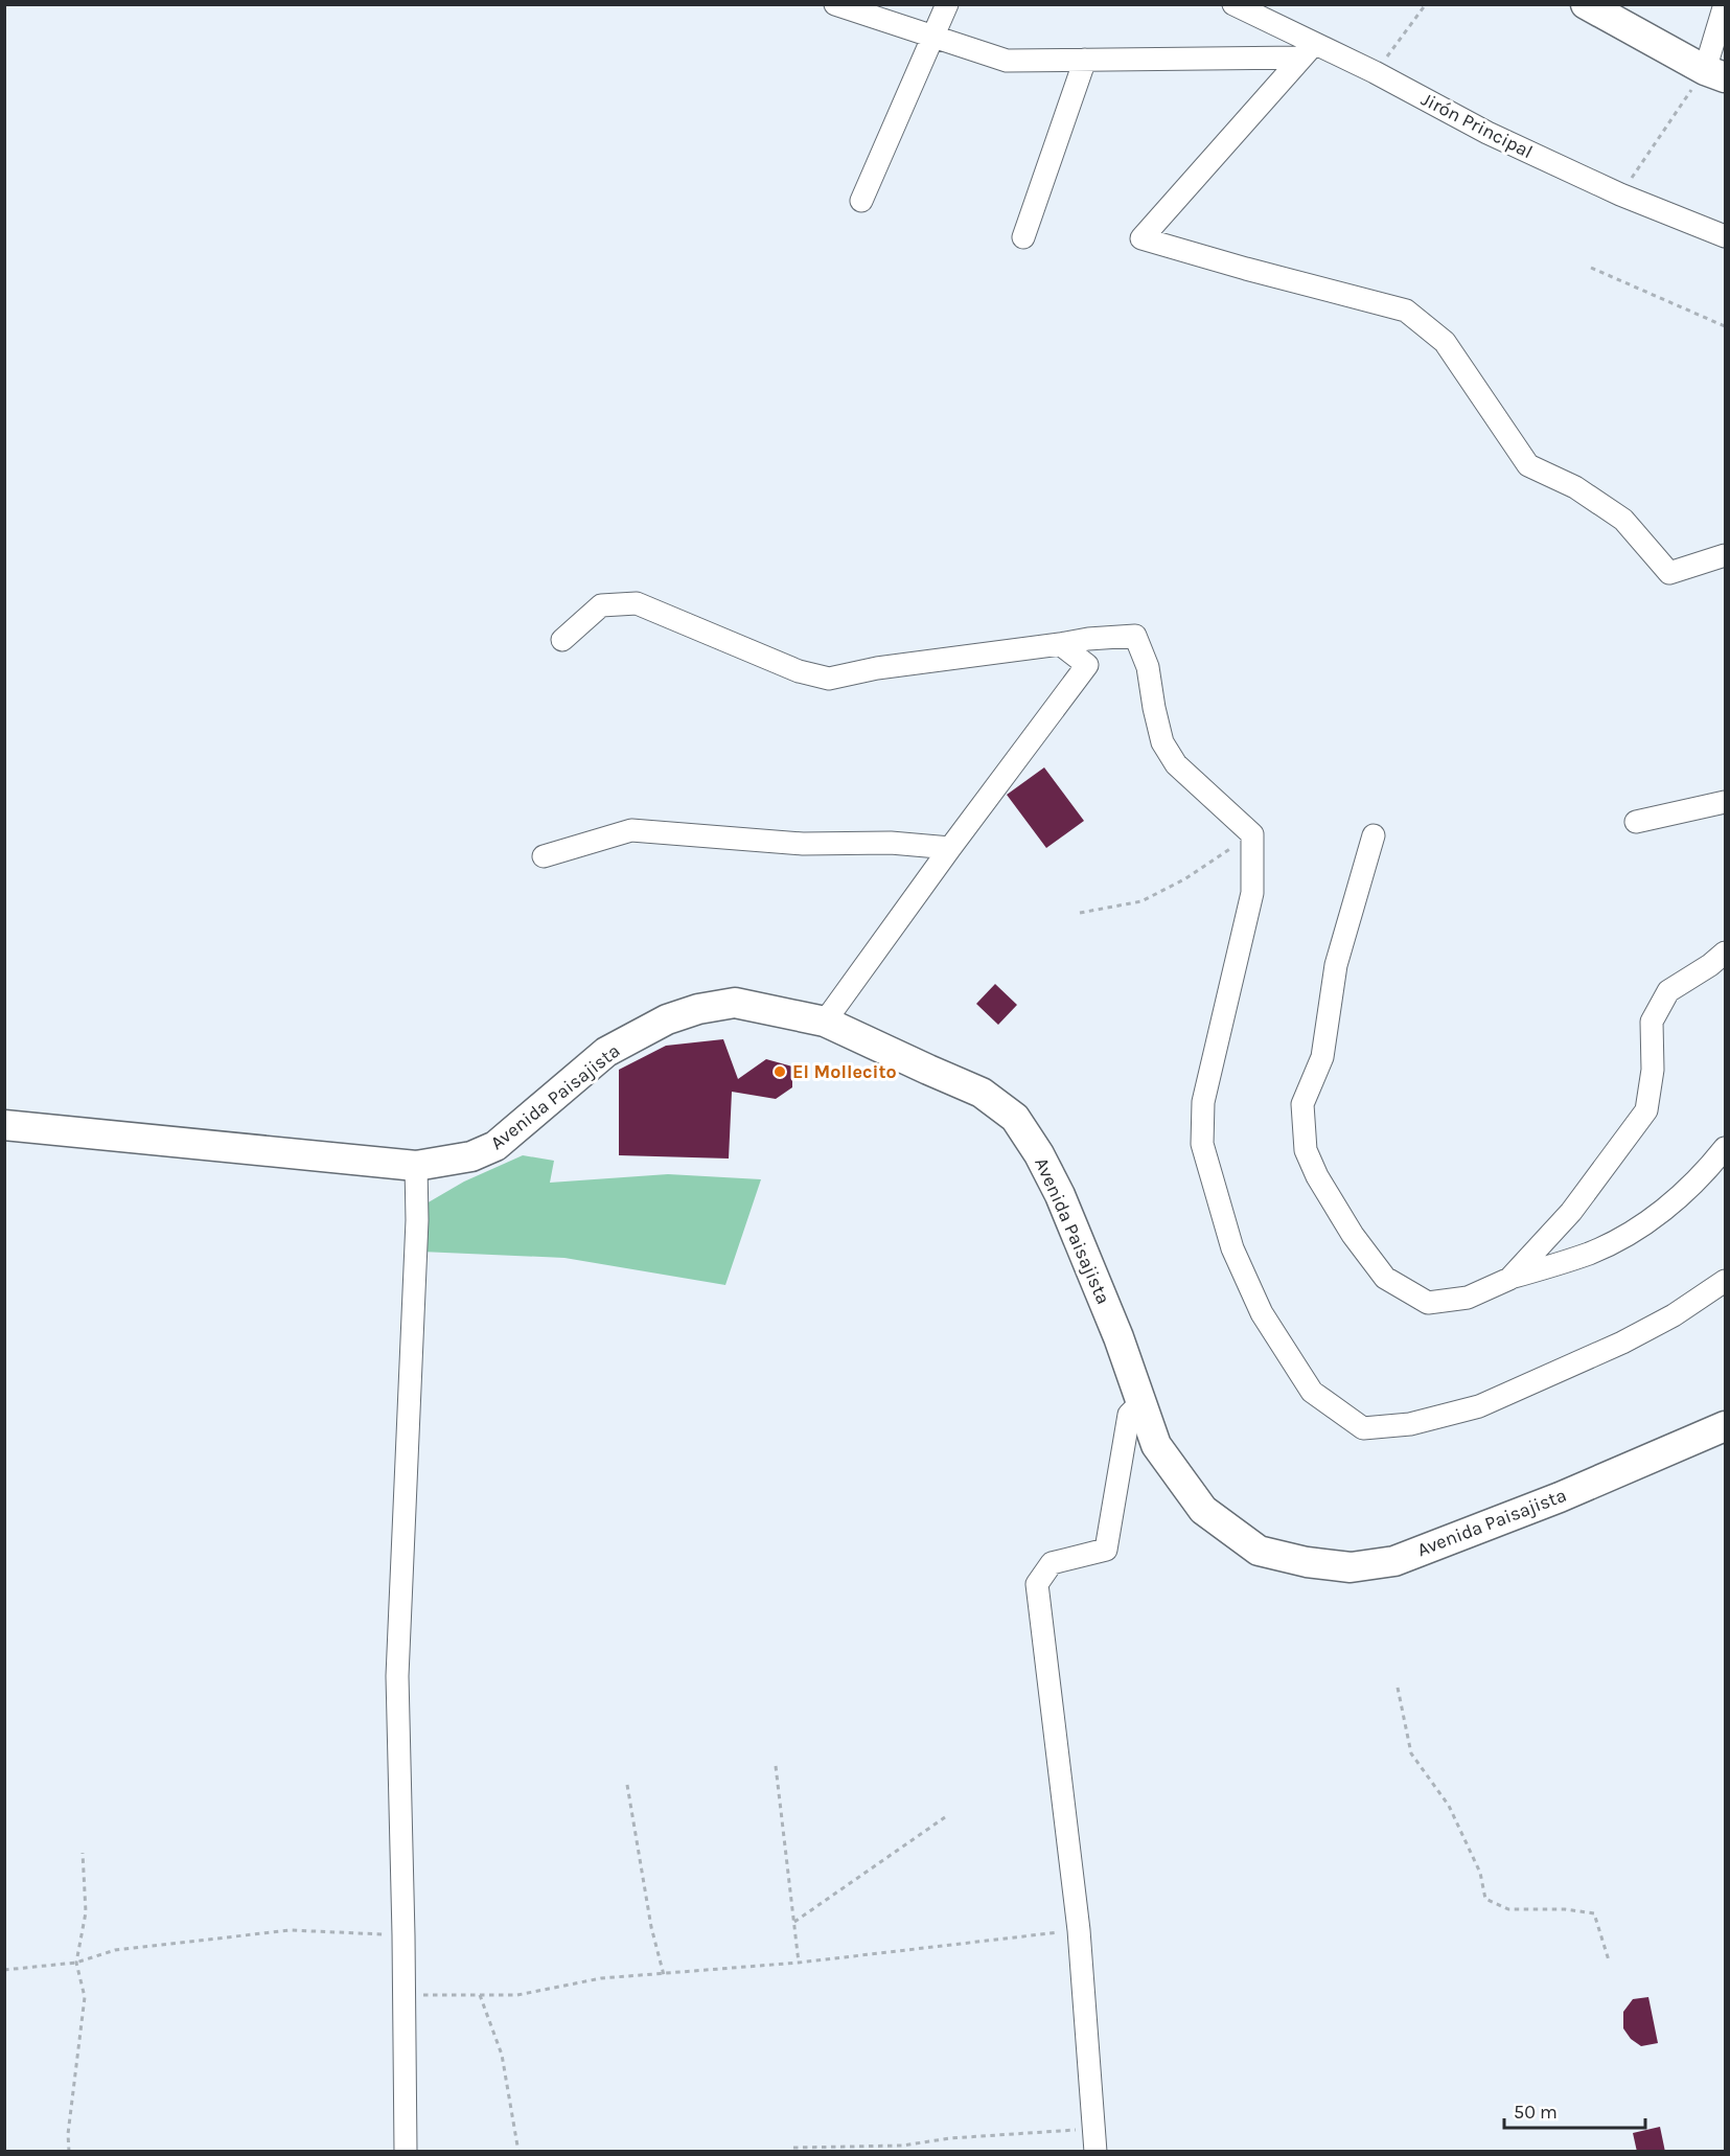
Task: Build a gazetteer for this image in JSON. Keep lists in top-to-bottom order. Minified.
{"streets":{"main road":["Avenida Paisajista"],"street":["Jirón Principal"]},"places":["El Mollecito"],"scale_bar":"50 m"}
